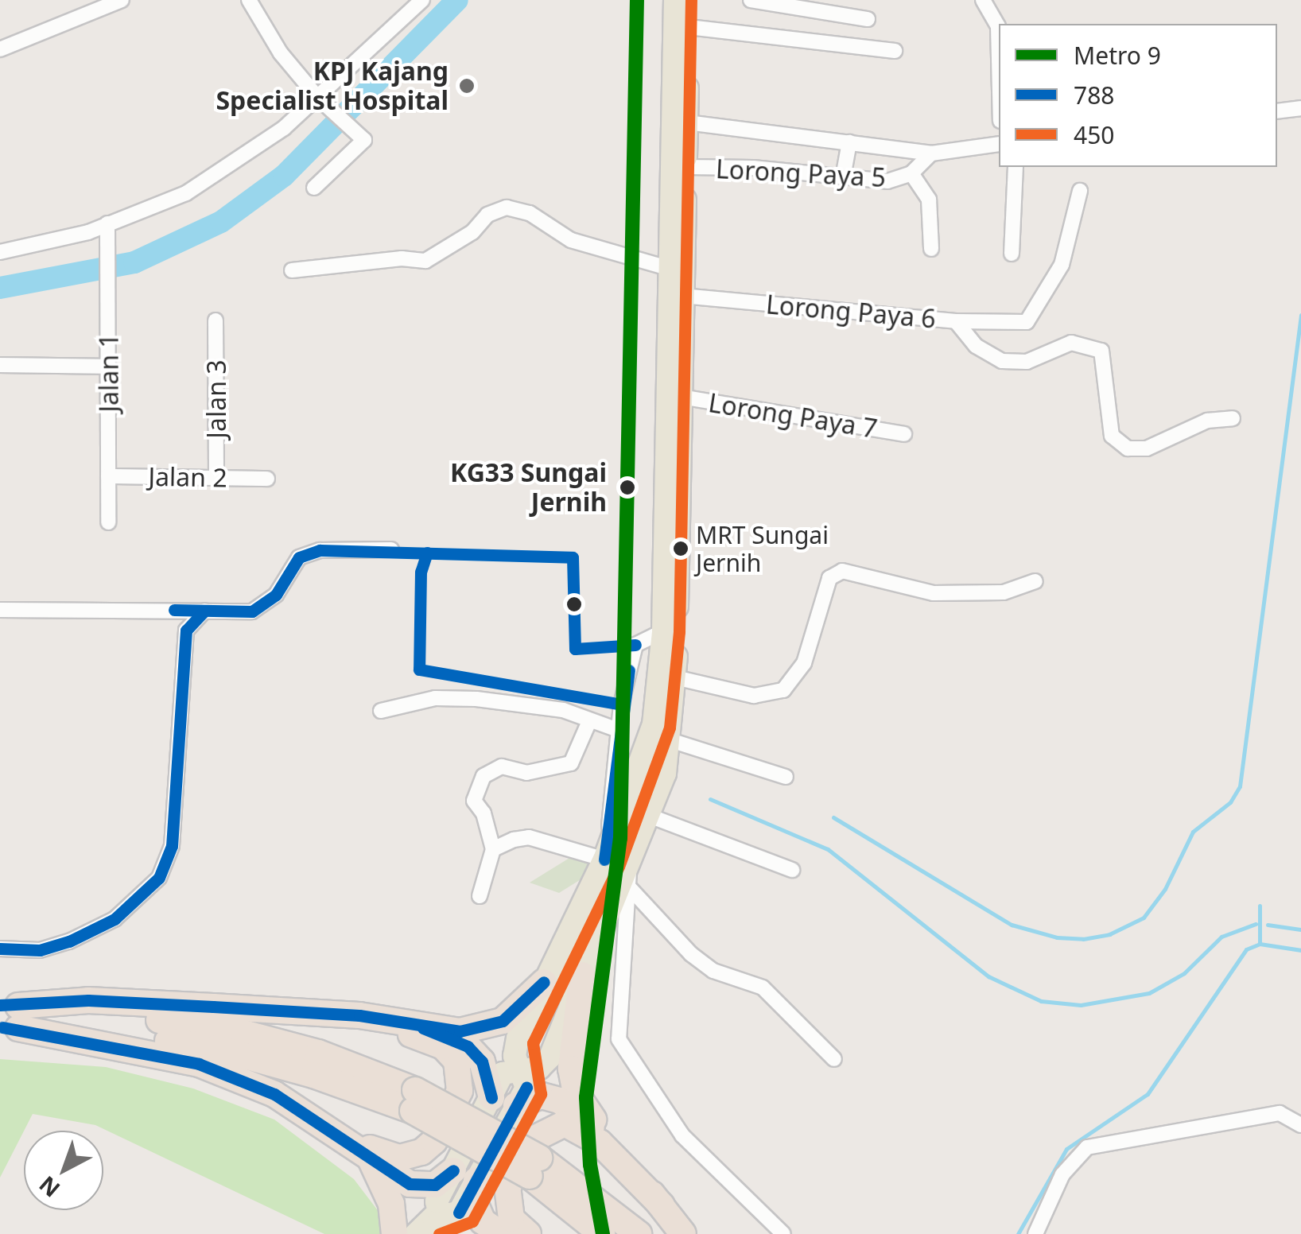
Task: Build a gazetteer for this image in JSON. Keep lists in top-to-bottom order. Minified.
{"streets":{"street":["Lorong Paya 5","Lorong Paya 6","Jalan 1","Jalan 3","Lorong Paya 7","Jalan 2"]},"crossings":[["Jalan 1","Jalan 2"],["Jalan 3","Jalan 2"]],"places":["KPJ Kajang Specialist Hospital","KG33 Sungai Jernih","MRT Sungai Jernih"],"lines":["metro line 9","transit line 450","transit line 788"],"legend":["Metro 9","788","450"],"north":"bottom left"}
